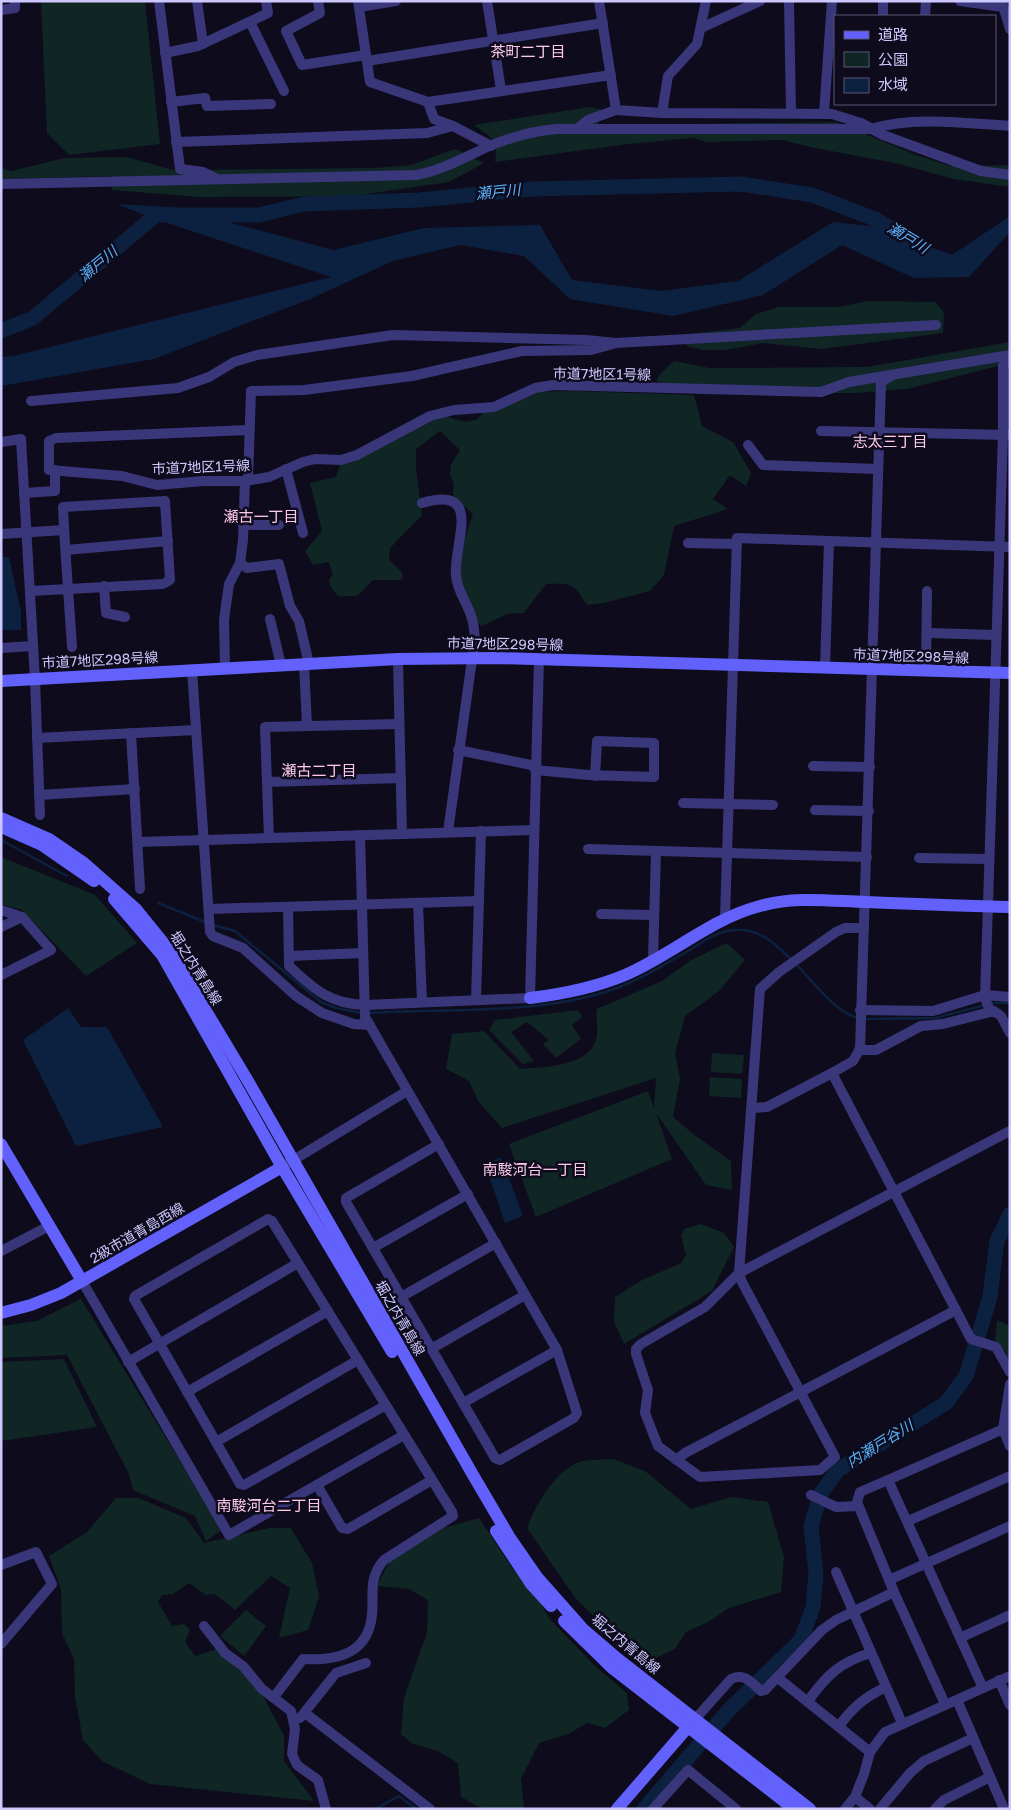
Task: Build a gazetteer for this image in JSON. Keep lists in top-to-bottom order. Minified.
{"streets":{"street":["市道7地区1号線","市道7地区298号線","堀之内青島線","2級市道青島西線"]},"crossings":[["堀之内青島線","2級市道青島西線"]],"districts":["茶町二丁目","志太三丁目","瀬古一丁目","瀬古二丁目","南駿河台一丁目","南駿河台二丁目"],"water":["瀬戸川","内瀬戸谷川"],"legend":["道路","公園","水域"]}
